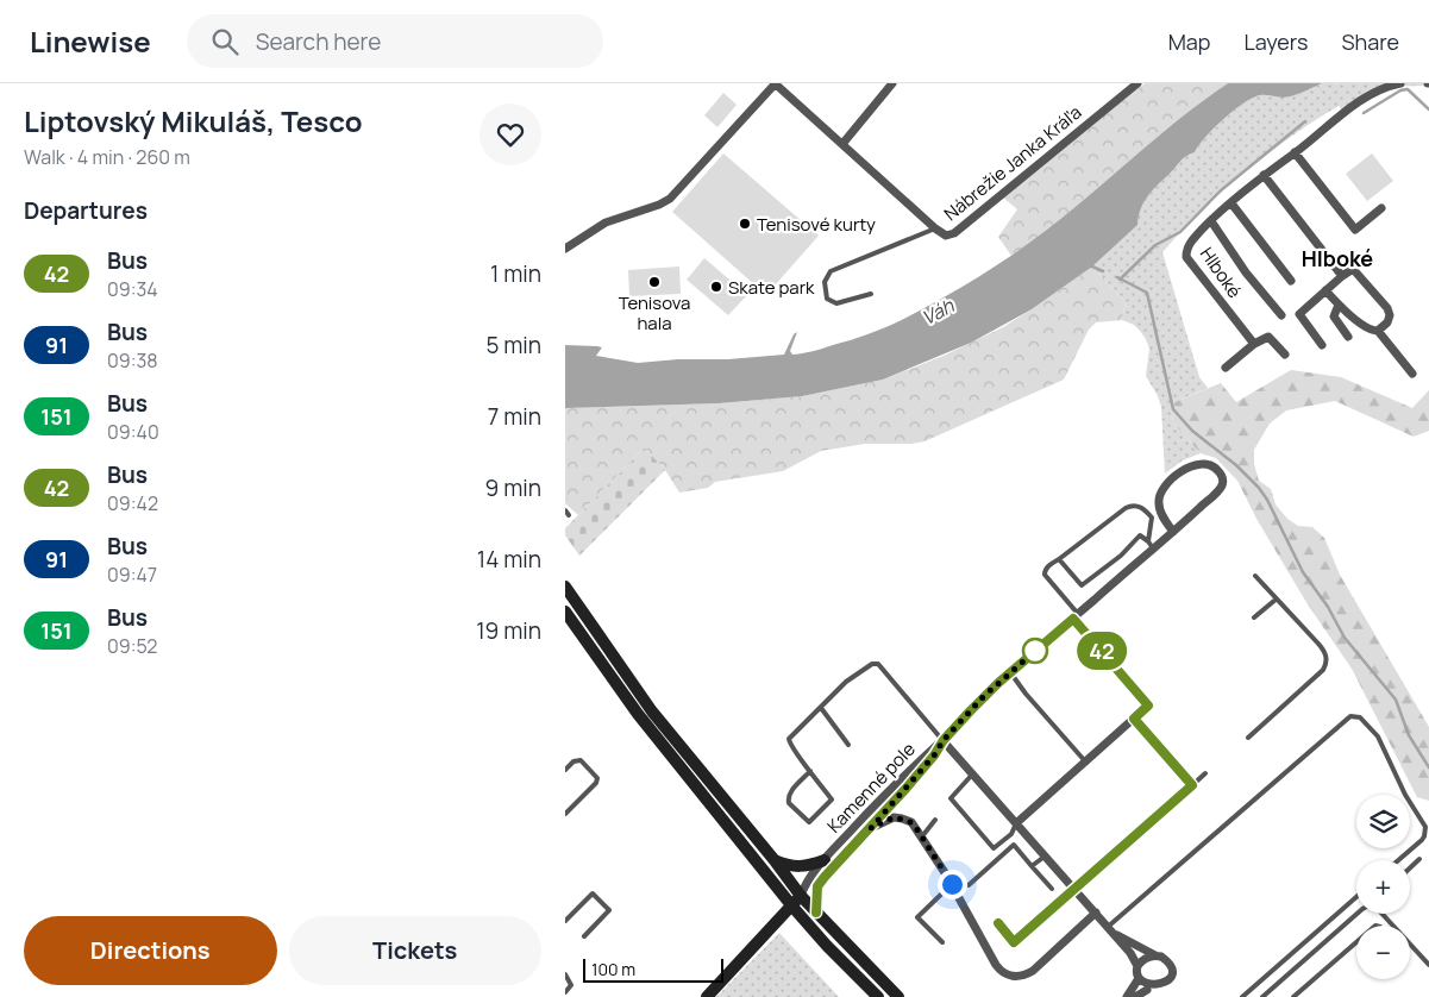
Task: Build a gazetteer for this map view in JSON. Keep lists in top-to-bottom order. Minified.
{"streets":{"street":["Nábrežie Janka Kráľa","Hlboké","Kamenné pole"]},"districts":["Hlboké"],"water":["Váh"],"places":["Tenisové kurty","Tenisova hala","Skate park"],"lines":["bus line 42"],"scale_bar":"100 m","page":{"header":"Linewise","search":"Search here","nav":["Map","Layers","Share"],"heading":[["Liptovský Mikuláš, Tesco","Walk · 4 min · 260 m"],"Departures"],"on_map":"42","list":[{"mark":"42","name":"Bus","note":"09:34","value":"1 min"},{"mark":"91","name":"Bus","note":"09:38","value":"5 min"},{"mark":"151","name":"Bus","note":"09:40","value":"7 min"},{"mark":"42","name":"Bus","note":"09:42","value":"9 min"},{"mark":"91","name":"Bus","note":"09:47","value":"14 min"},{"mark":"151","name":"Bus","note":"09:52","value":"19 min"}],"map_buttons":["+","−"],"buttons":["Directions","Tickets"],"scale":"100 m"}}
